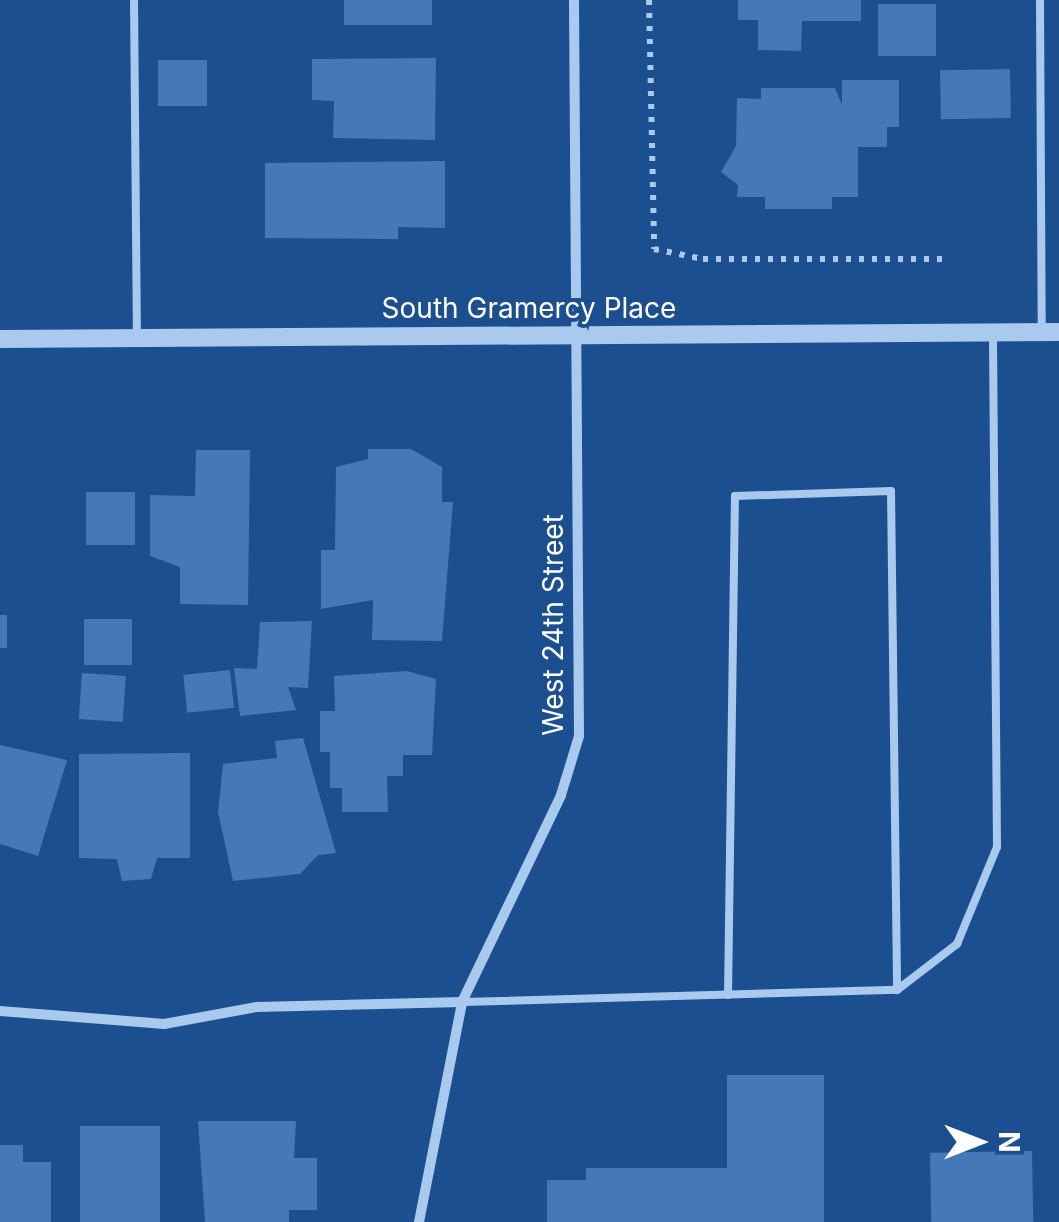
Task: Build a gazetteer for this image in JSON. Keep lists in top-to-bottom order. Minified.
{"streets":{"street":["South Gramercy Place","West 24th Street"]},"crossings":[["South Gramercy Place","West 24th Street"]],"north":"right"}
